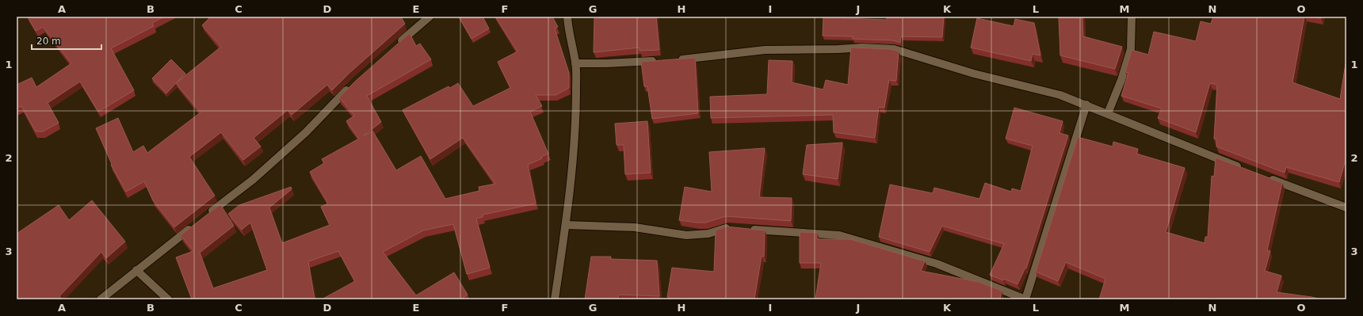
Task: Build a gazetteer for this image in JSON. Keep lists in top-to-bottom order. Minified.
{"scale_bar":"20 m","grid":{"columns":["A","B","C","D","E","F","G","H","I","J","K","L","M","N","O"],"rows":["1","2","3"]}}
